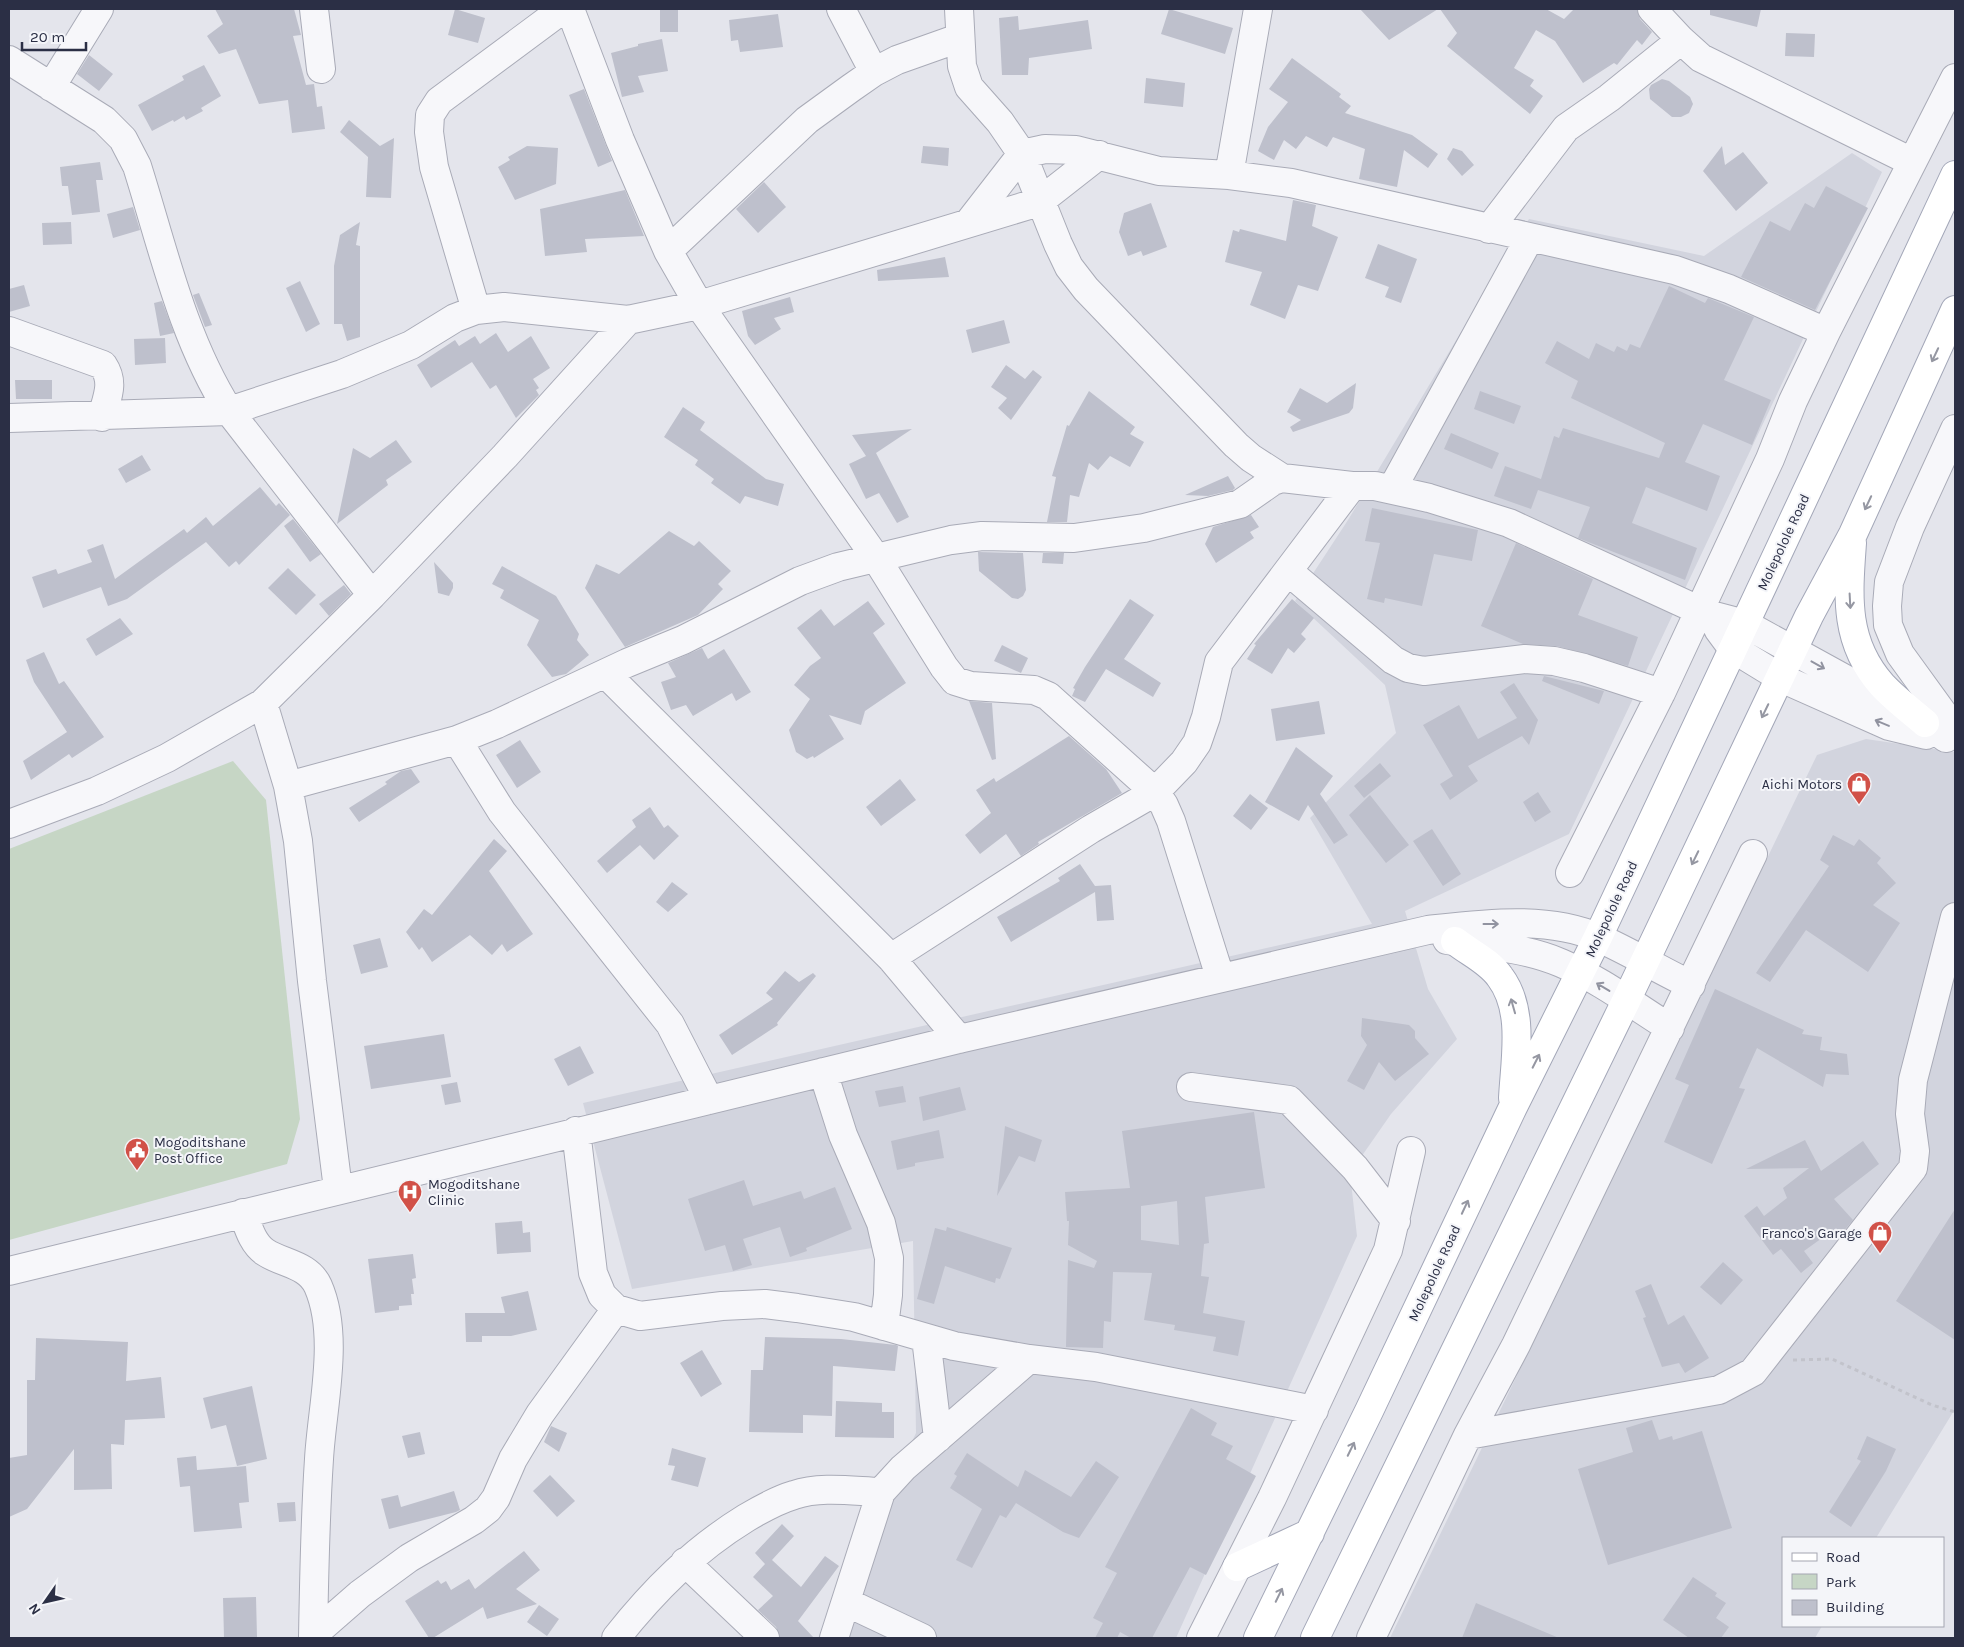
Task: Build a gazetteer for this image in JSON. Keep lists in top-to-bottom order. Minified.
{"streets":{"main road":["Molepolole Road"]},"places":{"shop":["Aichi Motors","Franco's Garage"],"public building":["Mogoditshane Post Office"],"hospital":["Mogoditshane Clinic"]},"legend":["Road","Park","Building"],"scale_bar":"20 m","north":"bottom left"}
